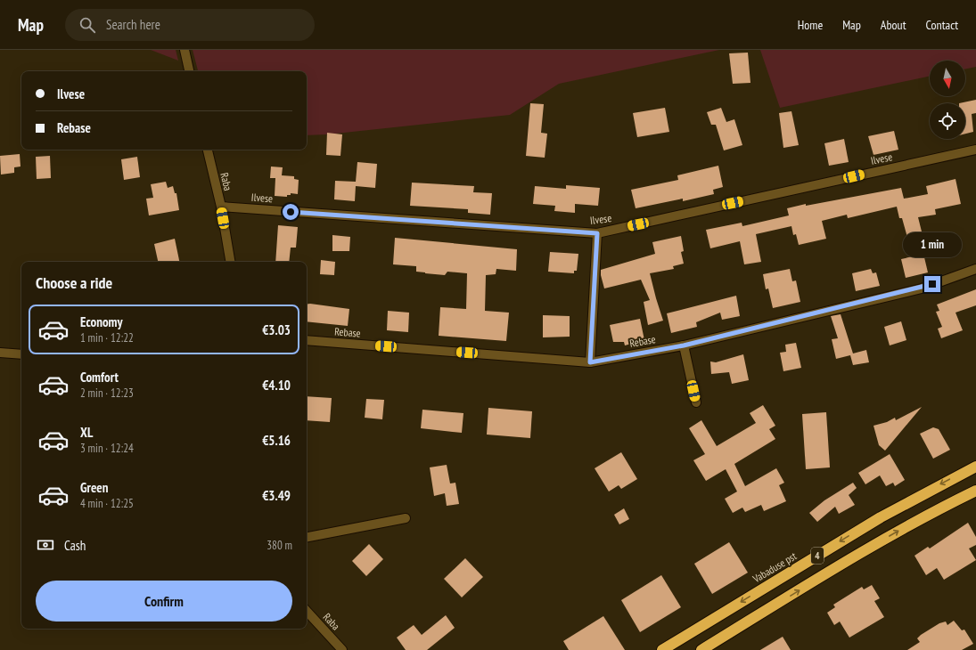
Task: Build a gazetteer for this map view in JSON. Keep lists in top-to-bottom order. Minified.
{"streets":{"highway":["4","Vabaduse pst"],"street":["Ilvese","Raba","Rebase"]},"crossings":[["Ilvese","Raba"]],"north":"bottom","page":{"header":"Map","search":"Search here","nav":["Home","Map","About","Contact"],"banner":["Ilvese","Rebase"],"bubble":"1 min","heading":"Choose a ride","list":[{"name":"Economy","note":"1 min · 12:22","value":"€3.03"},{"name":"Comfort","note":"2 min · 12:23","value":"€4.10"},{"name":"XL","note":"3 min · 12:24","value":"€5.16"},{"name":"Green","note":"4 min · 12:25","value":"€3.49"}],"pay":["Cash","380 m"],"buttons":"Confirm"}}
